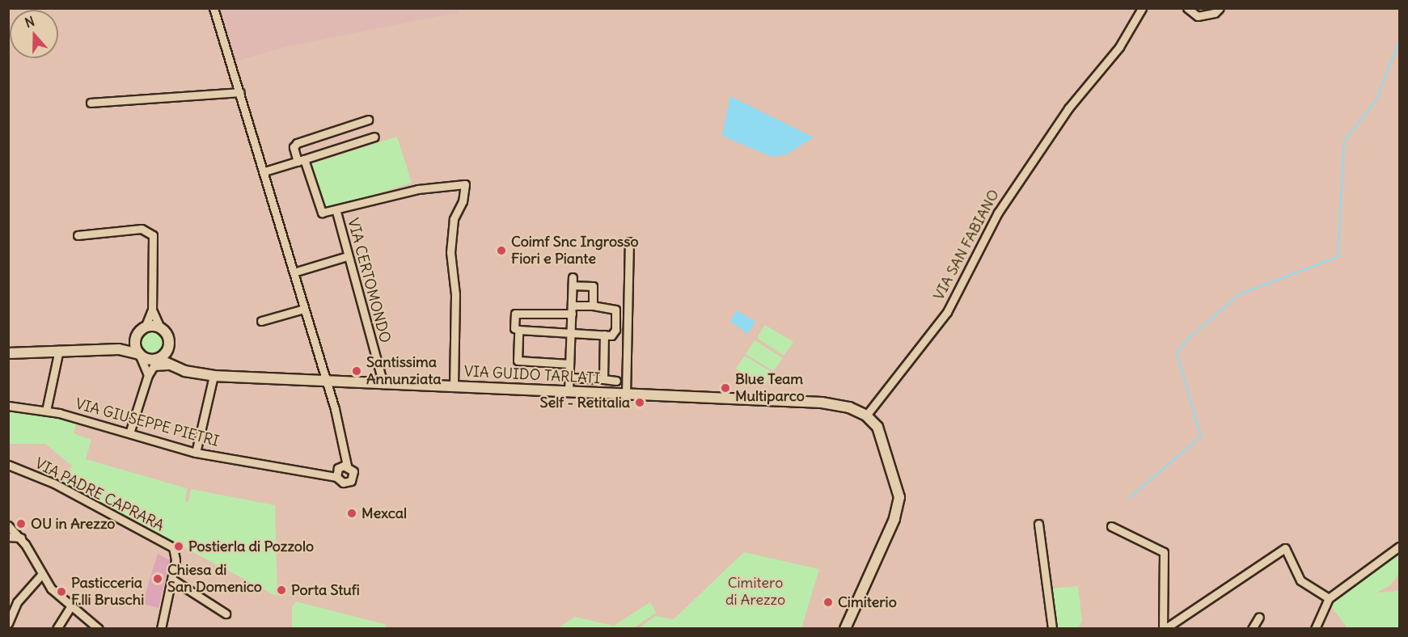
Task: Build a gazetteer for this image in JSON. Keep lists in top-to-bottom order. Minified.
{"streets":{"main road":["VIA GUIDO TARLATI"],"street":["VIA SAN FABIANO","VIA CERTOMONDO","VIA GIUSEPPE PIETRI","VIA PADRE CAPRARA"]},"crossings":[["VIA CERTOMONDO","VIA GUIDO TARLATI"]],"parks":["Cimitero di Arezzo"],"places":["Coimf Snc Ingrosso Fiori e Piante","Santissima Annunziata","Blue Team Multiparco","Self - Retitalia","Mexcal","OU in Arezzo","Postierla di Pozzolo","Chiesa di San Domenico","Porta Stufi","Pasticceria F.lli Bruschi","Cimiterio"],"north":"top"}
